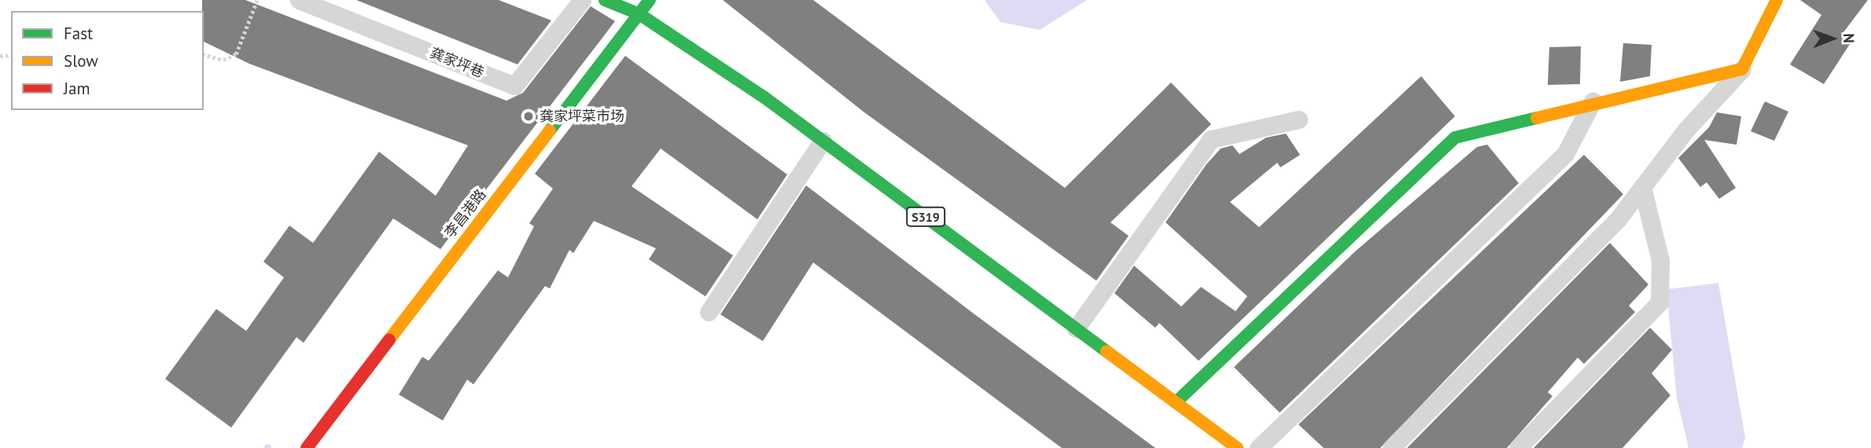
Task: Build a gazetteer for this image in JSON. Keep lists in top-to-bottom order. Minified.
{"streets":{"street":["龚家坪巷","李昌港路","S319"]},"crossings":[["李昌港路","S319"]],"places":["龚家坪菜市场"],"legend":["Fast","Slow","Jam"],"north":"right"}
